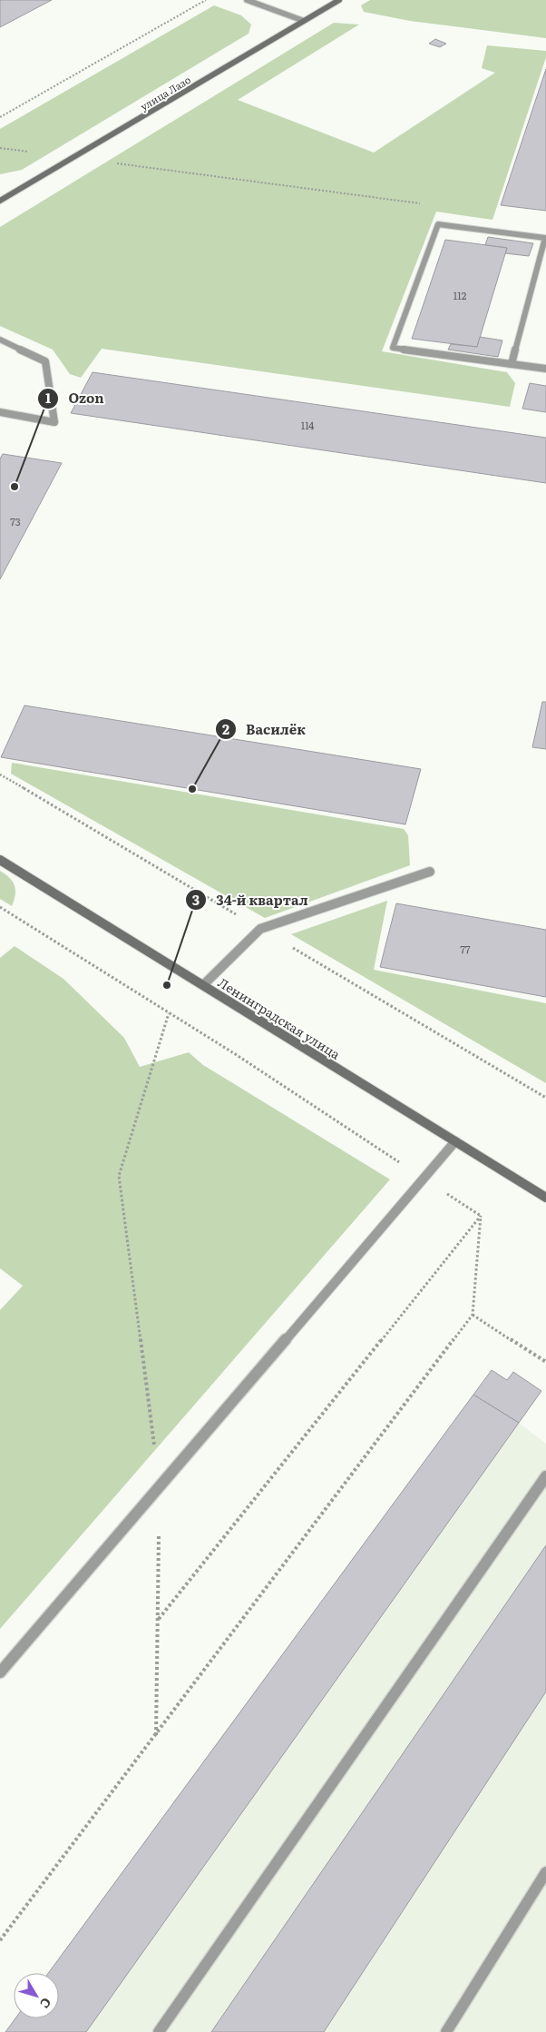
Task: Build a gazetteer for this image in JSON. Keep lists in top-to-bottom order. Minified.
{"streets":{"main road":["улица Лазо","Ленинградская улица"]},"places":["Ozon","Василёк","34-й квартал"],"house_numbers":["112","114","73","77"],"north":"bottom right"}
